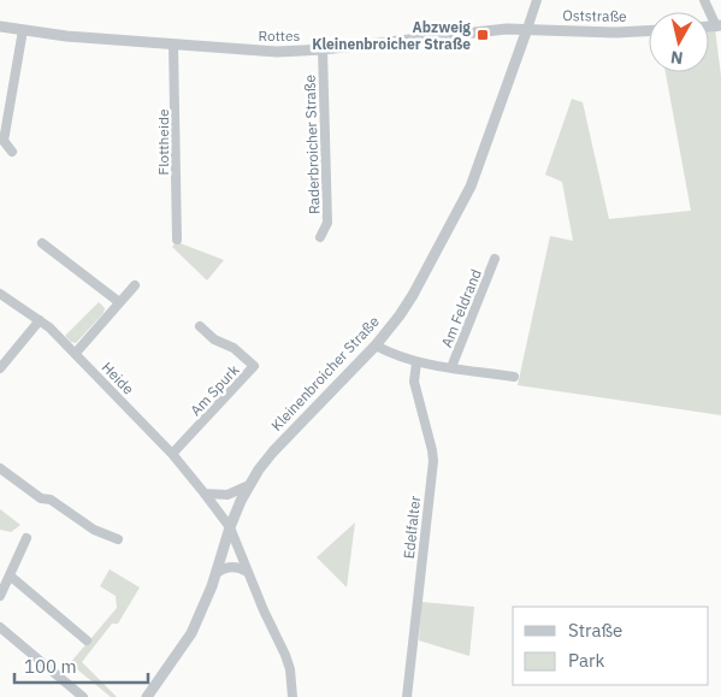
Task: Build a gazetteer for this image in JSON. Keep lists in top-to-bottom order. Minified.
{"streets":{"street":["Oststraße","Rottes","Flottheide","Raderbroicher Straße","Am Feldrand","Kleinenbroicher Straße","Heide","Am Spurk","Edelfalter"]},"crossings":[["Oststraße","Rottes"],["Oststraße","Kleinenbroicher Straße"],["Rottes","Flottheide"],["Rottes","Raderbroicher Straße"],["Rottes","Kleinenbroicher Straße"],["Am Feldrand","Kleinenbroicher Straße"],["Am Feldrand","Edelfalter"],["Kleinenbroicher Straße","Heide"],["Heide","Am Spurk"]],"places":{"transit":["Abzweig Kleinenbroicher Straße"]},"legend":["Straße","Park"],"scale_bar":"100 m","north":"bottom"}
